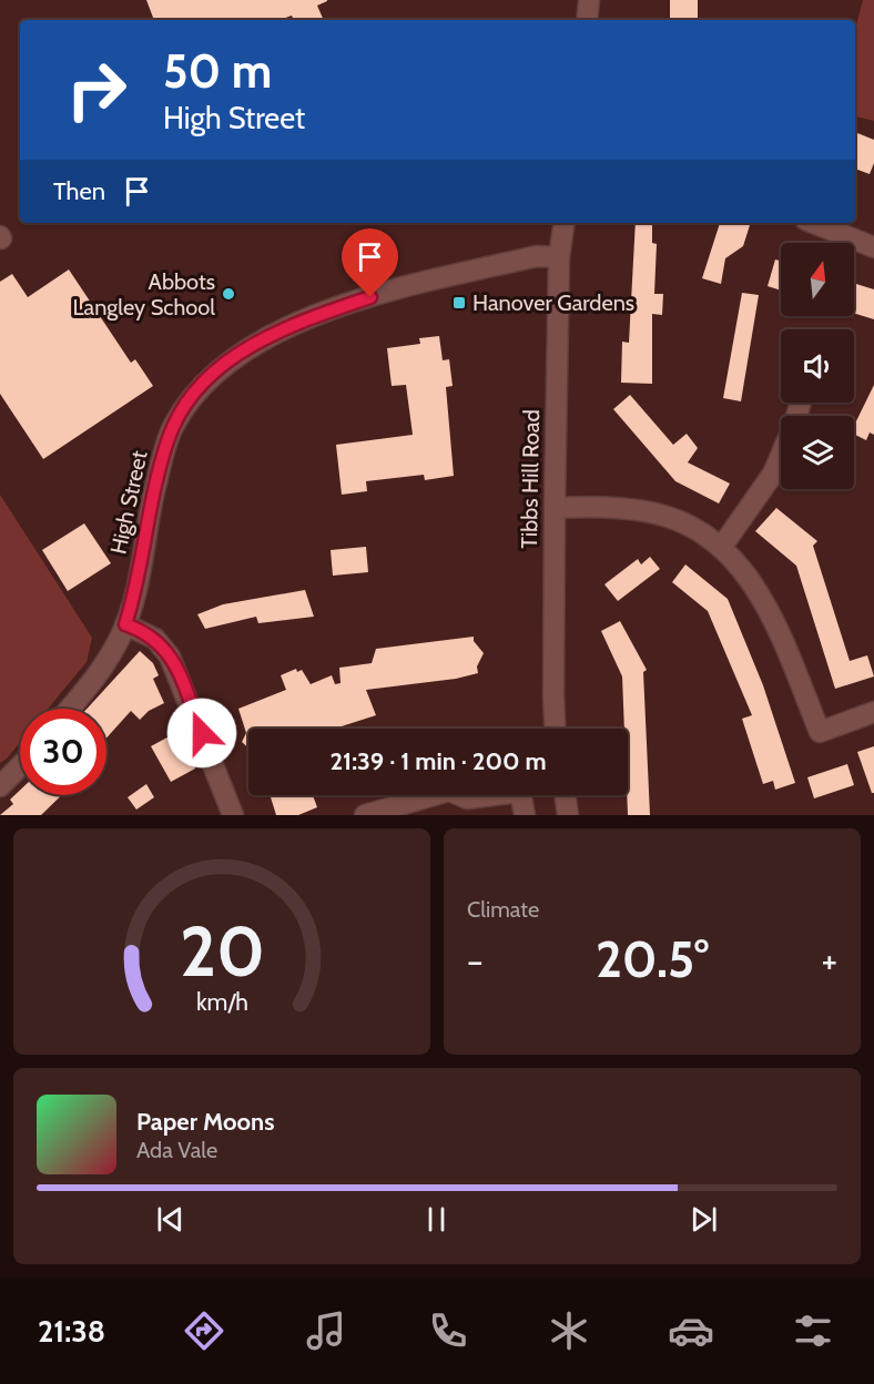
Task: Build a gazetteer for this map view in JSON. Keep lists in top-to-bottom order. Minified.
{"streets":{"street":["Tibbs Hill Road","High Street"]},"crossings":[["Tibbs Hill Road","High Street"]],"places":{"other":["Abbots Langley School"],"transit":["Hanover Gardens"]},"north":"top","page":{"turn":["50 m","High Street"],"then":"Then","limit":"30","trip":"21:39 · 1 min · 200 m","tile":"Climate","heat":["−","20.5°","+"],"song":["Paper Moons","Ada Vale"],"tabs":"21:38","gauge":["20","km/h"]}}
